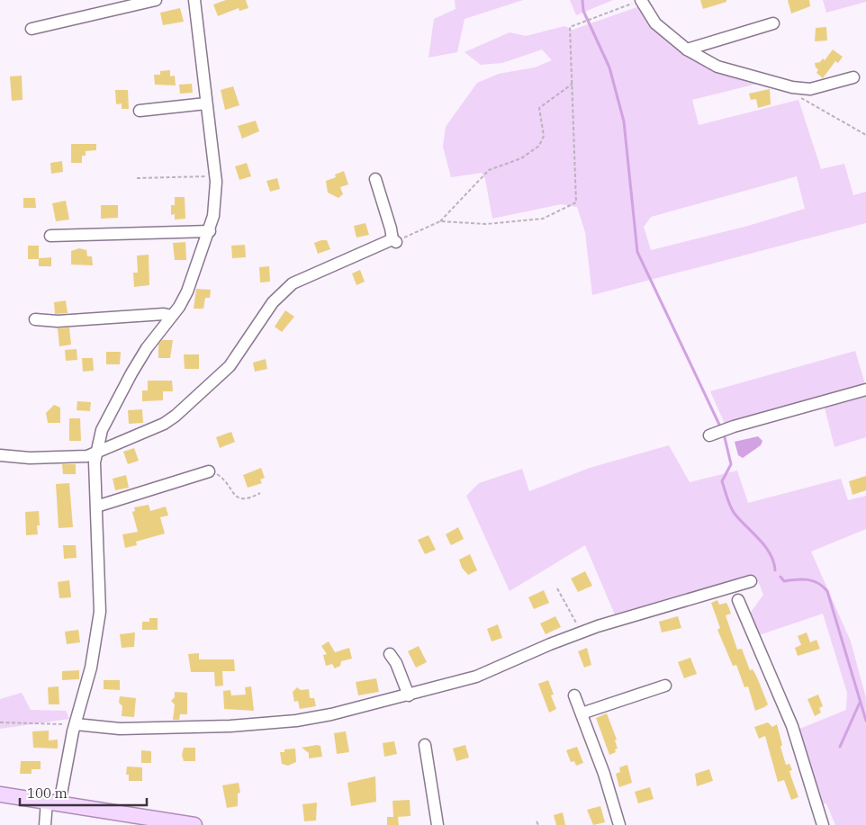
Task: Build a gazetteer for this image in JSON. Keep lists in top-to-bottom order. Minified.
{"scale_bar":"100 m"}
